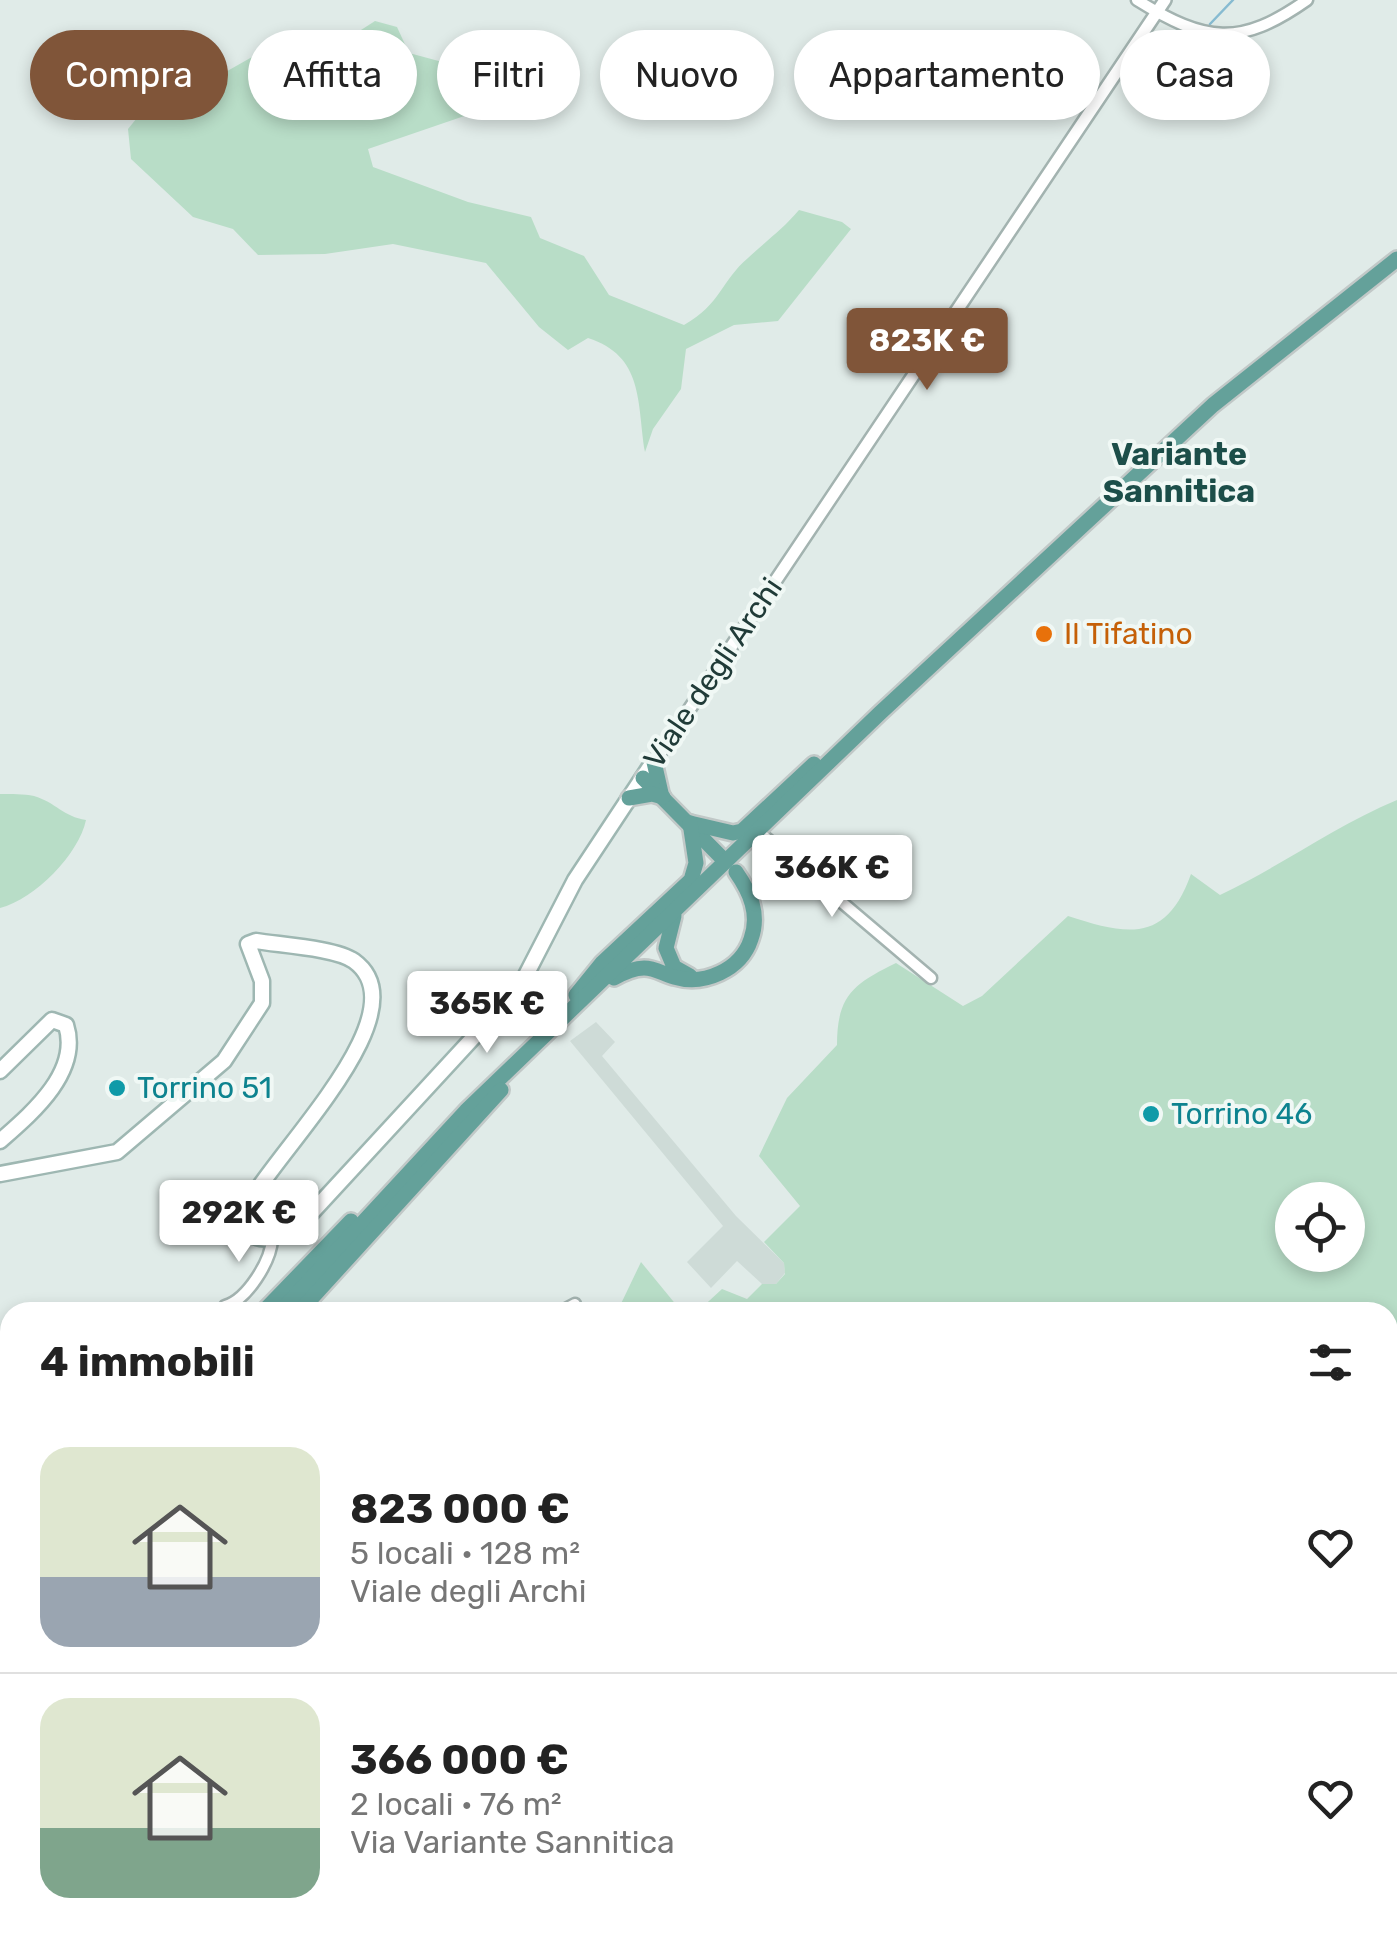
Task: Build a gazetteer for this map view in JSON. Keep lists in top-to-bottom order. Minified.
{"streets":{"main road":["Viale degli Archi"]},"districts":["Variante Sannitica"],"places":["Il Tifatino","Torrino 51","Torrino 46"],"page":{"chip":["Compra","Affitta","Filtri","Nuovo","Appartamento","Casa"],"price":["823K €","366K €","365K €","292K €"],"heading":"4 immobili","list":[{"name":"823 000 €","note":"5 locali · 128 m² · Viale degli Archi"},{"name":"366 000 €","note":"2 locali · 76 m² · Via Variante Sannitica"}]}}
